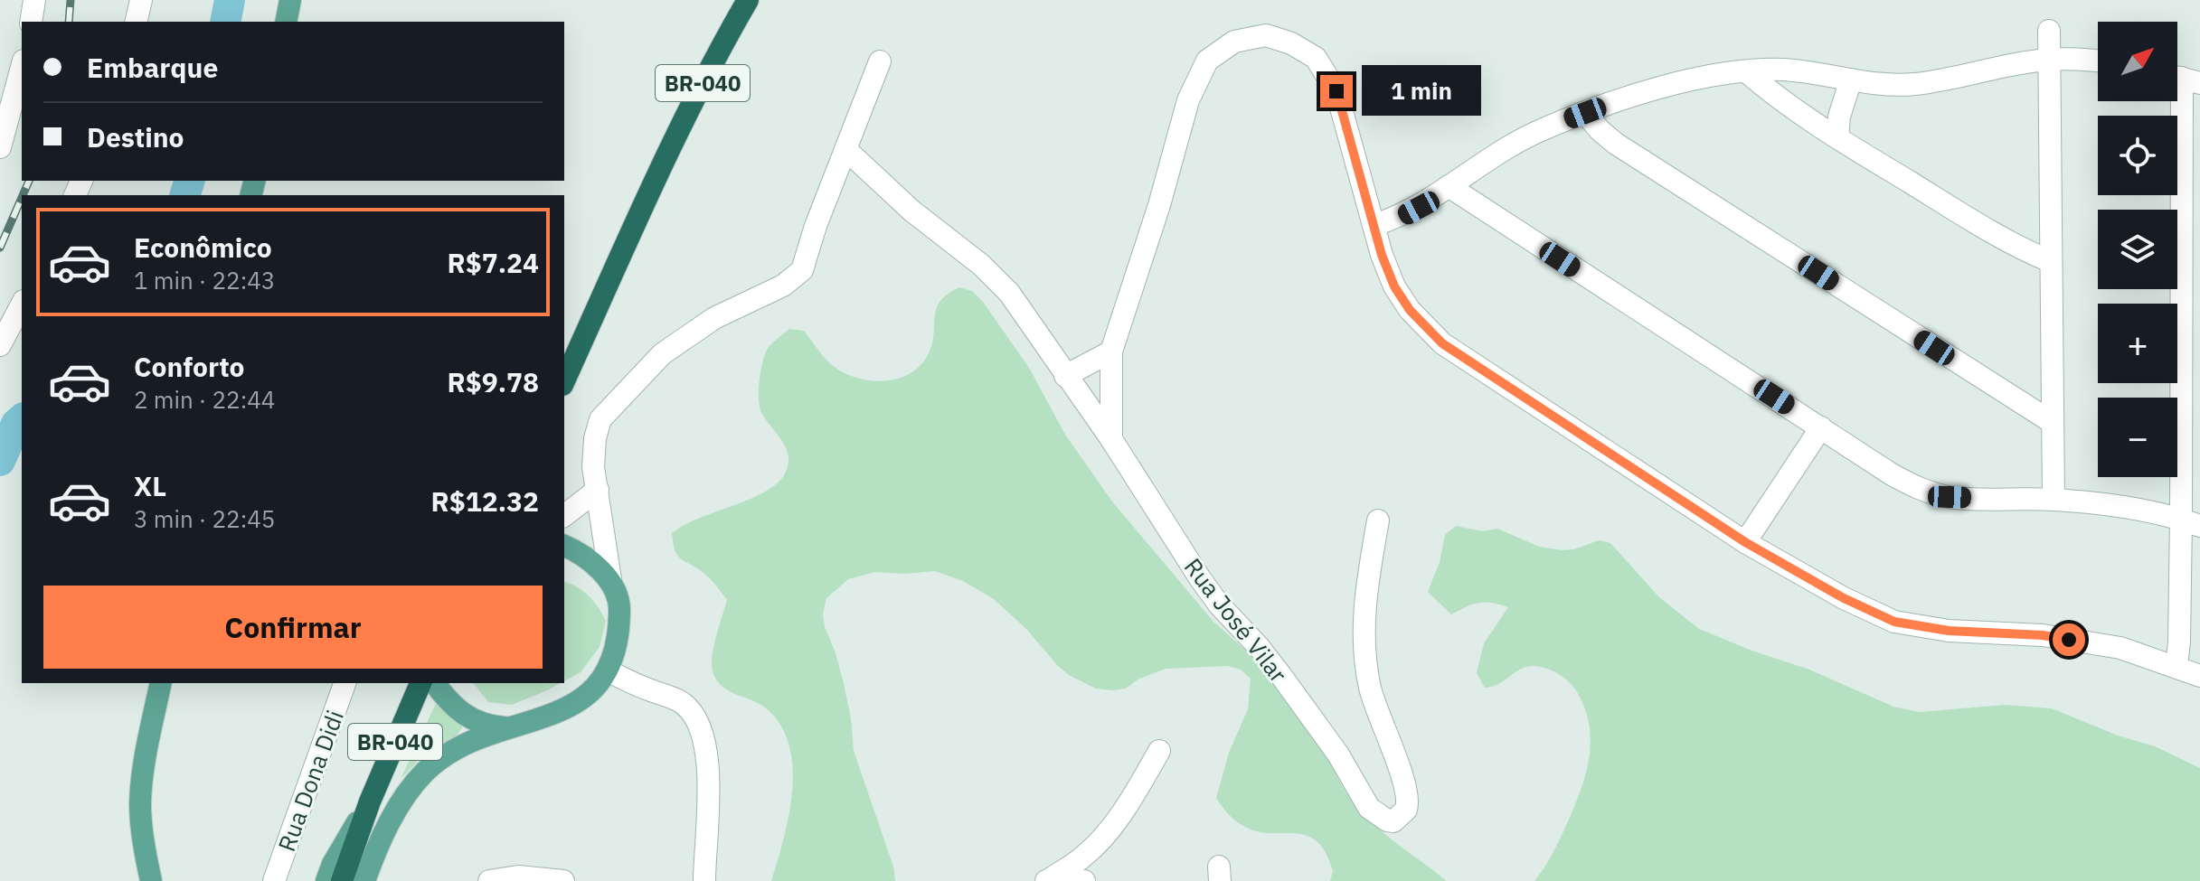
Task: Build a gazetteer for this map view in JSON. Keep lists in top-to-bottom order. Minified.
{"streets":{"highway":["BR-040"],"street":["Rua José Vilar","Rua Dona Didi"]},"north":"top right","page":{"map_buttons":["+","−"],"banner":["Embarque","Destino"],"bubble":"1 min","list":[{"name":"Econômico","note":"1 min · 22:43","value":"R$7.24"},{"name":"Conforto","note":"2 min · 22:44","value":"R$9.78"},{"name":"XL","note":"3 min · 22:45","value":"R$12.32"}],"buttons":"Confirmar"}}
